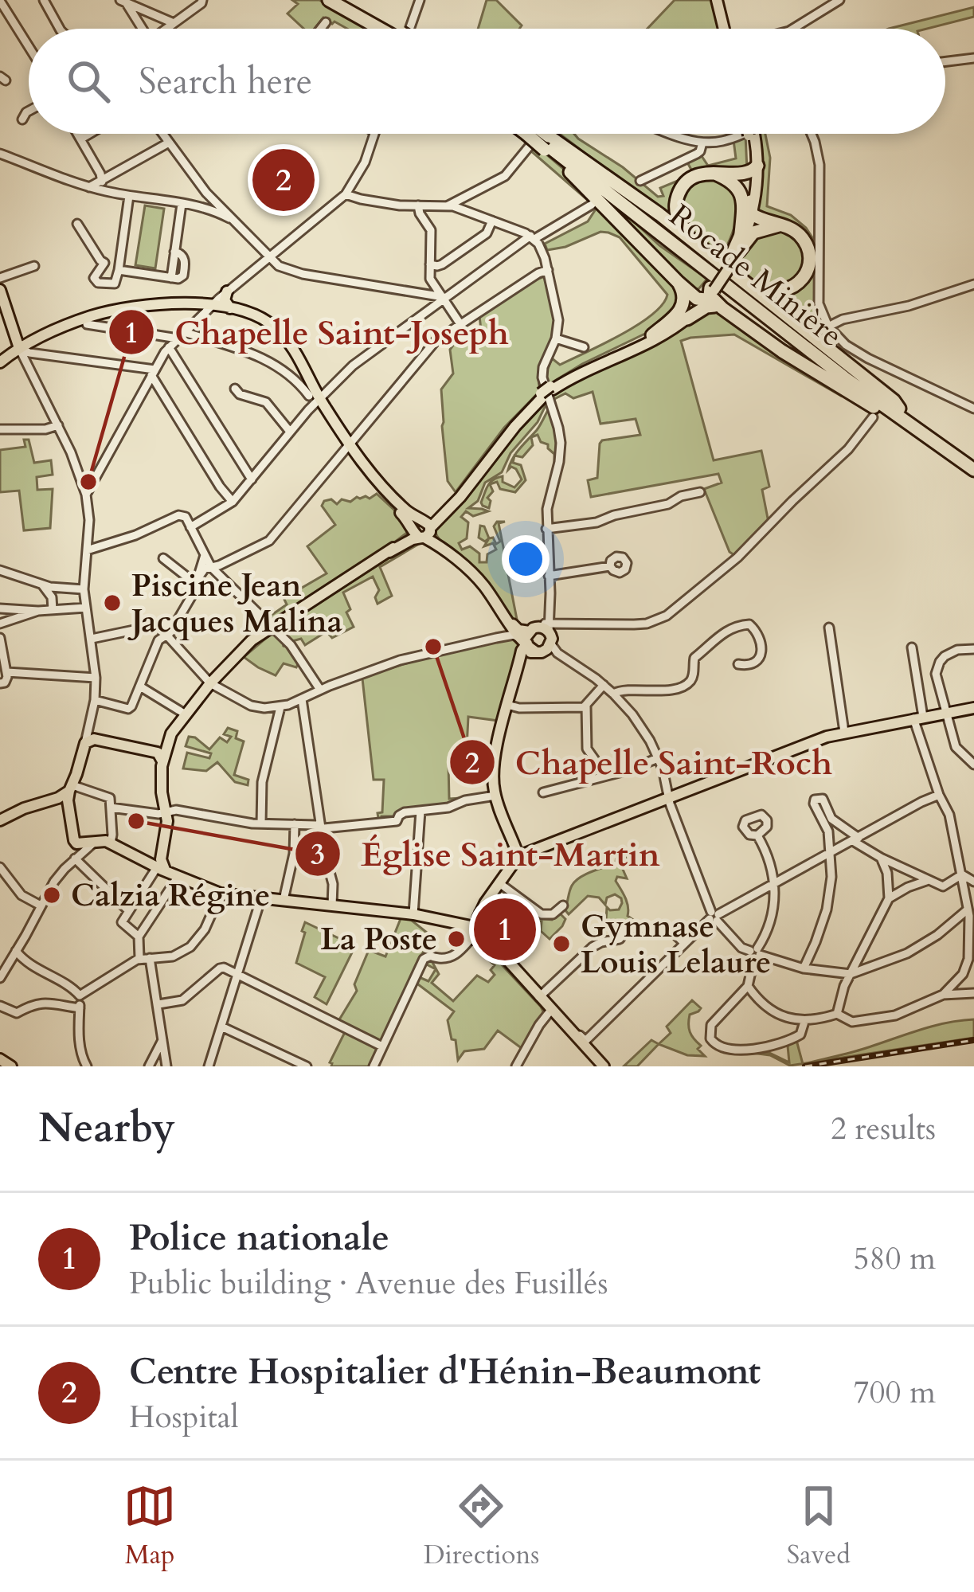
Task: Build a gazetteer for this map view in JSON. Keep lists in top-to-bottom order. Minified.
{"streets":{"highway":["Rocade Minière"]},"places":["Chapelle Saint-Joseph","Piscine Jean Jacques Malina","Chapelle Saint-Roch","Église Saint-Martin","Calzia Régine","La Poste","Gymnase Louis Lelaure"],"page":{"search":"Search here","pins":["2","1"],"heading":["Nearby","2 results"],"list":[{"mark":"1","name":"Police nationale","note":"Public building · Avenue des Fusillés","value":"580 m"},{"mark":"2","name":"Centre Hospitalier d'Hénin-Beaumont","note":"Hospital","value":"700 m"}],"nav":["Map","Directions","Saved"]}}
